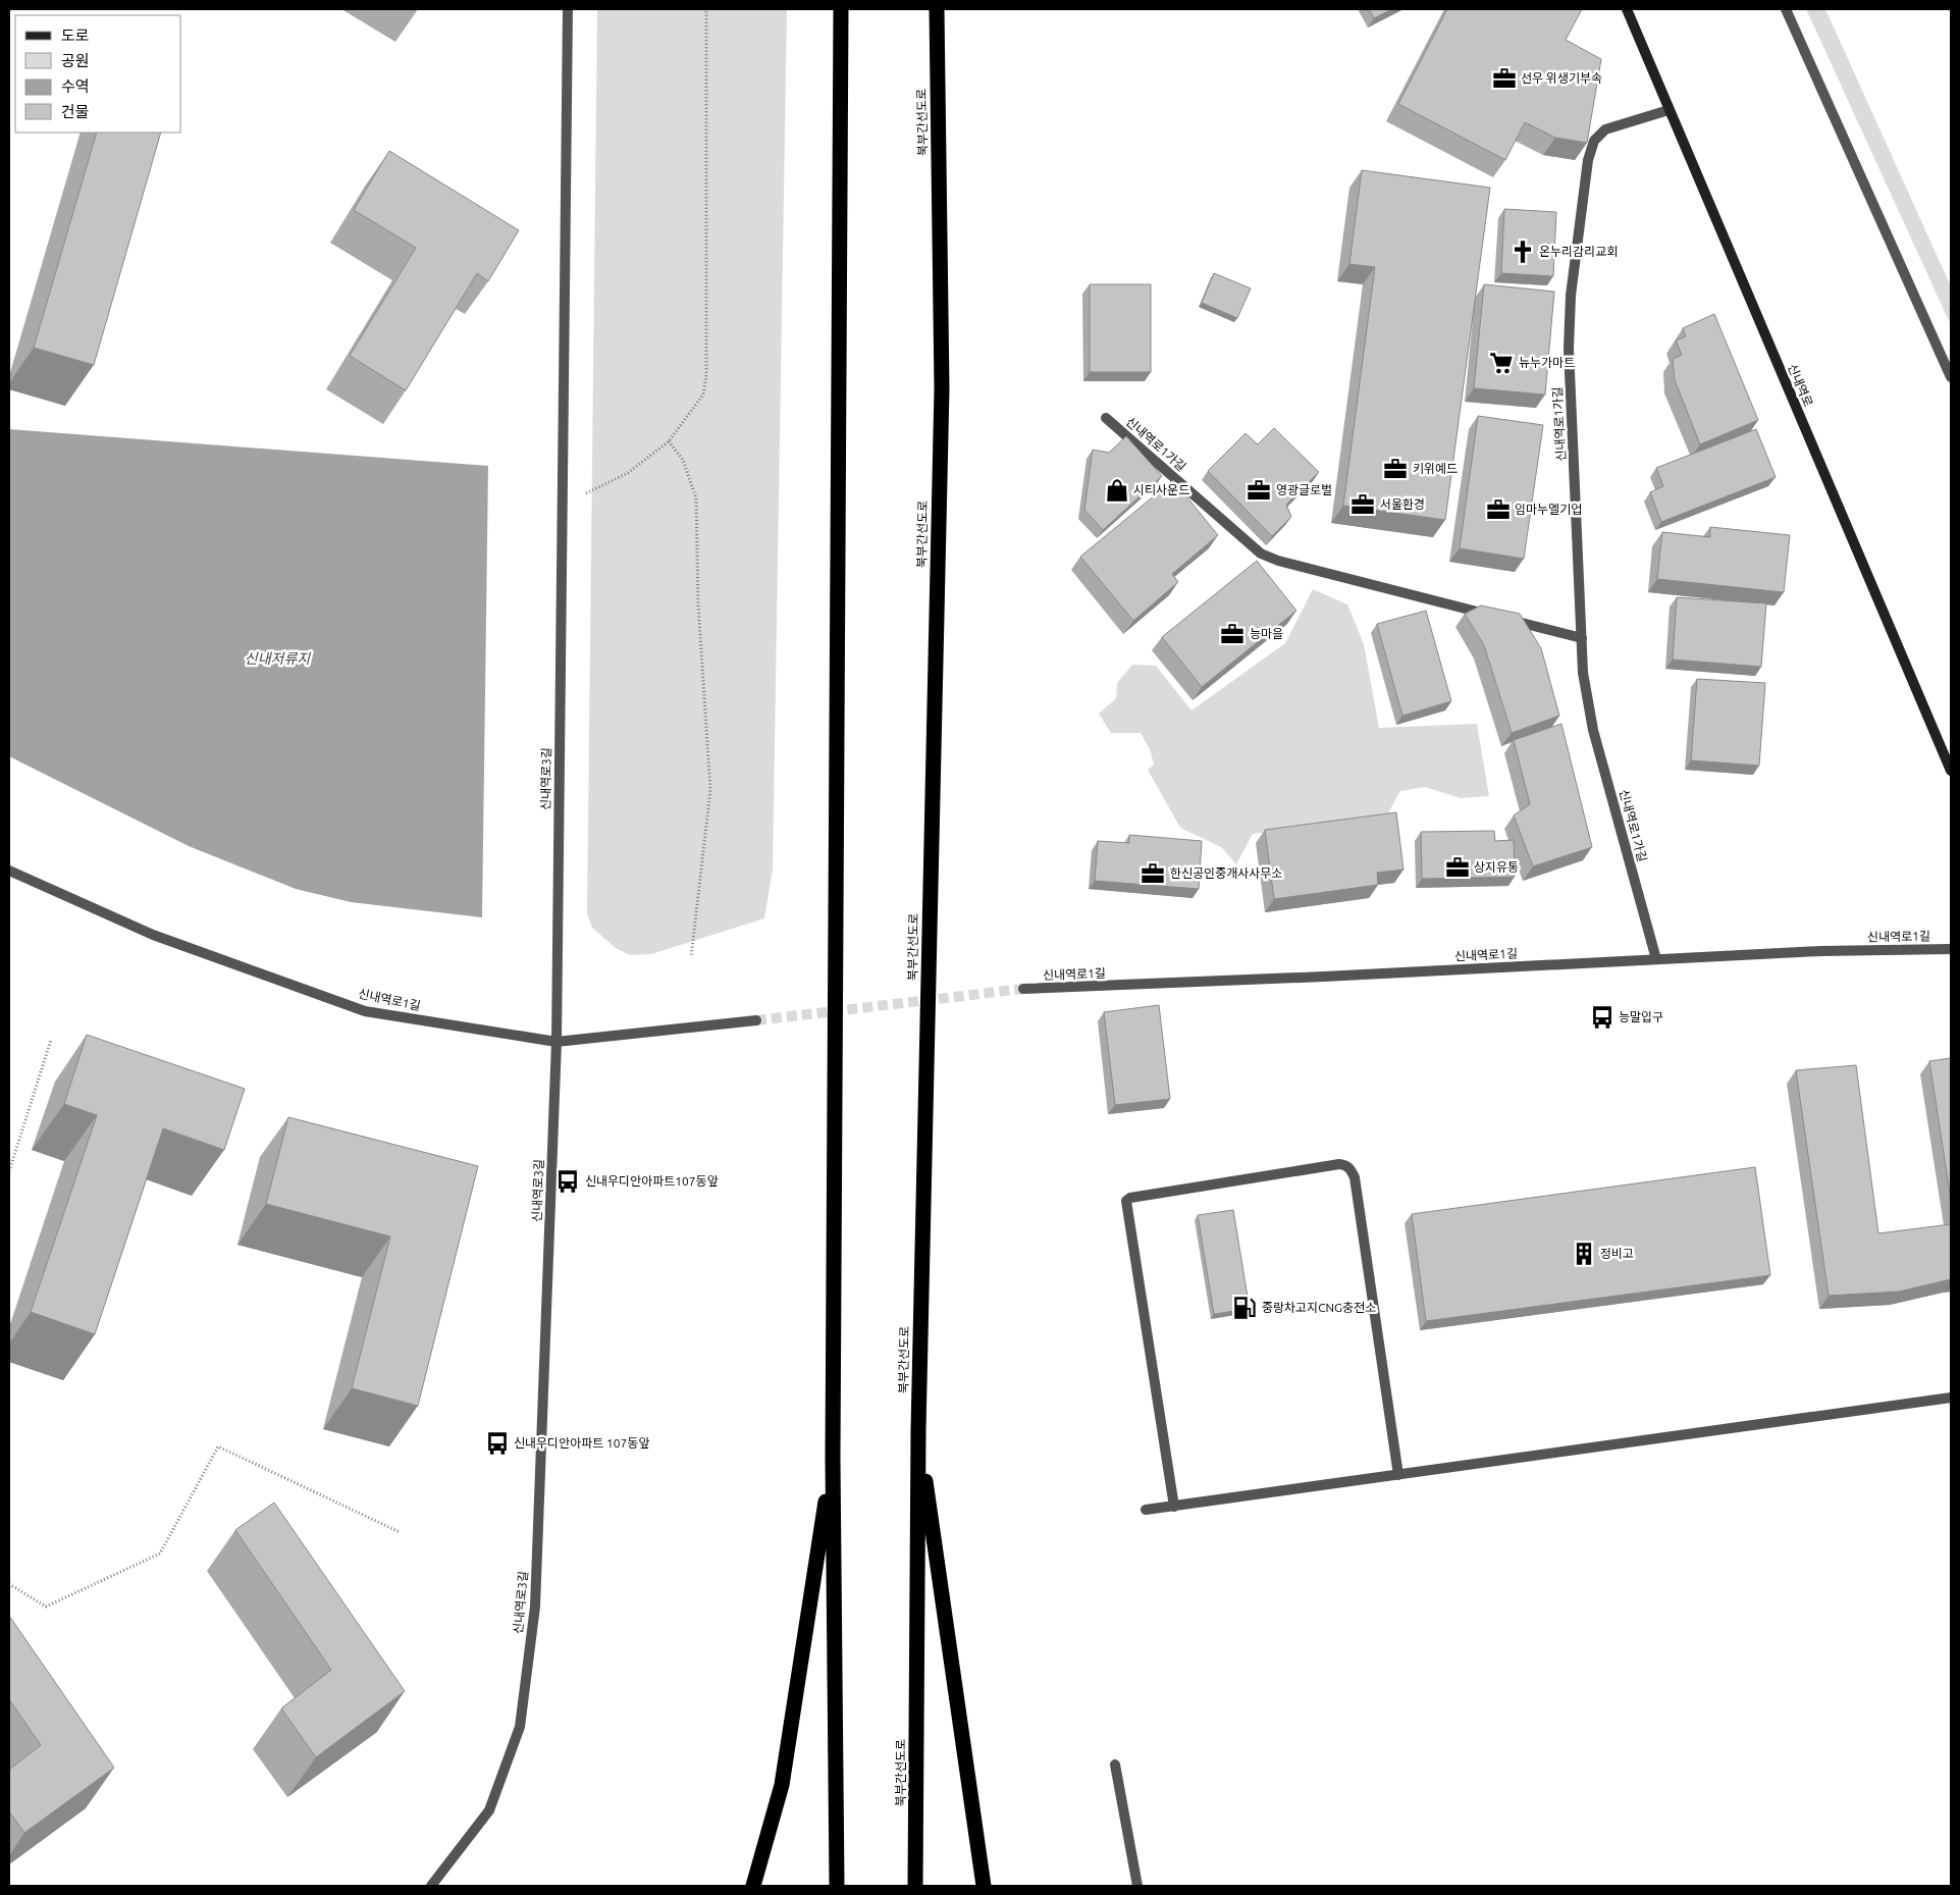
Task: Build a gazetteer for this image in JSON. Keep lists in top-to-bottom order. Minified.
{"streets":{"highway":["북부간선도로"],"street":["신내역로","신내역로1가길","신내역로3길","신내역로1길"]},"crossings":[["신내역로","신내역로1가길"],["신내역로1가길","신내역로1길"],["신내역로3길","신내역로1길"]],"water":["신내저류지"],"places":{"office":["선우 위생기부속","키위예드","영광글로벌","서울환경","임마누엘기업","능마을","상지유통","한신공인중개사사무소"],"church":["온누리감리교회"],"supermarket":["뉴누가마트"],"shop":["시티사운드"],"bus stop":["능말입구","신내우디안아파트107동앞","신내우디안아파트 107동앞"],"building":["정비고"],"fuel station":["중랑차고지CNG충전소"]},"legend":["도로","공원","수역","건물"]}
